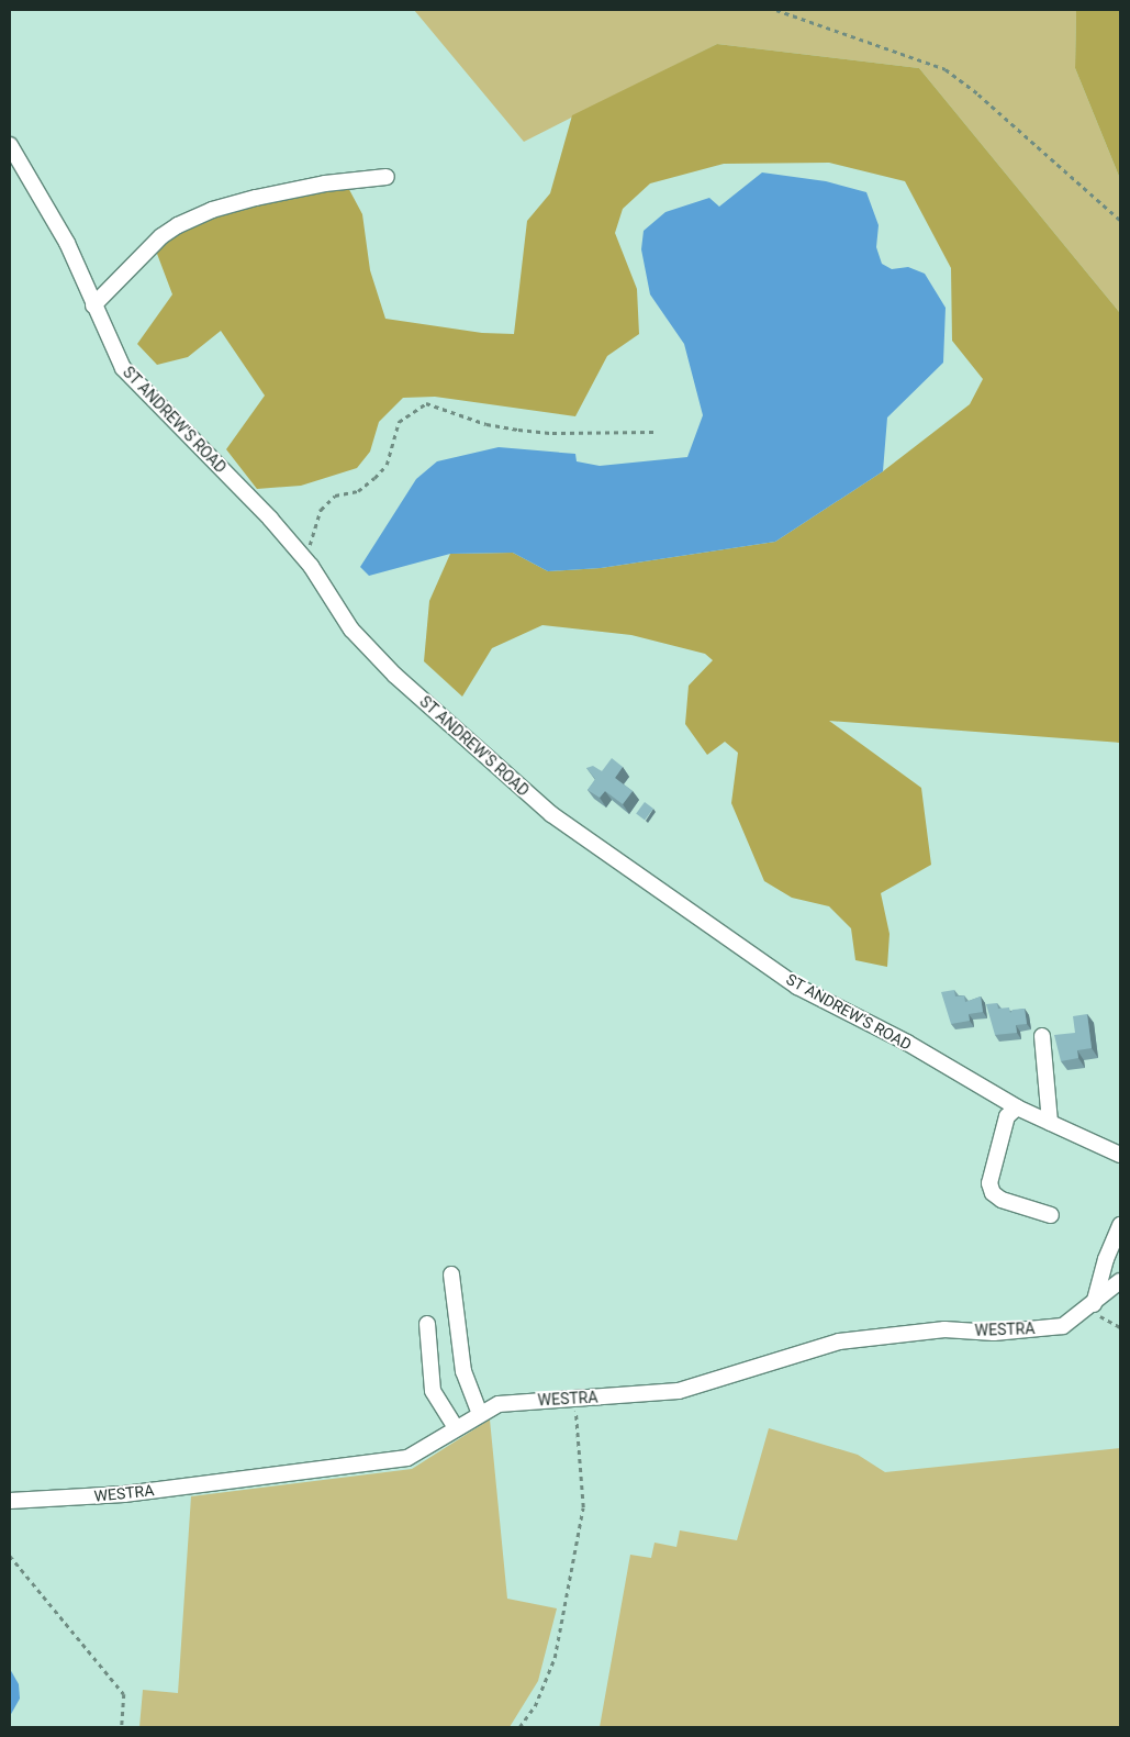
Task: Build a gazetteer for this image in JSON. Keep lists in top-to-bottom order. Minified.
{"streets":{"street":["ST ANDREW'S ROAD","WESTRA"]}}
